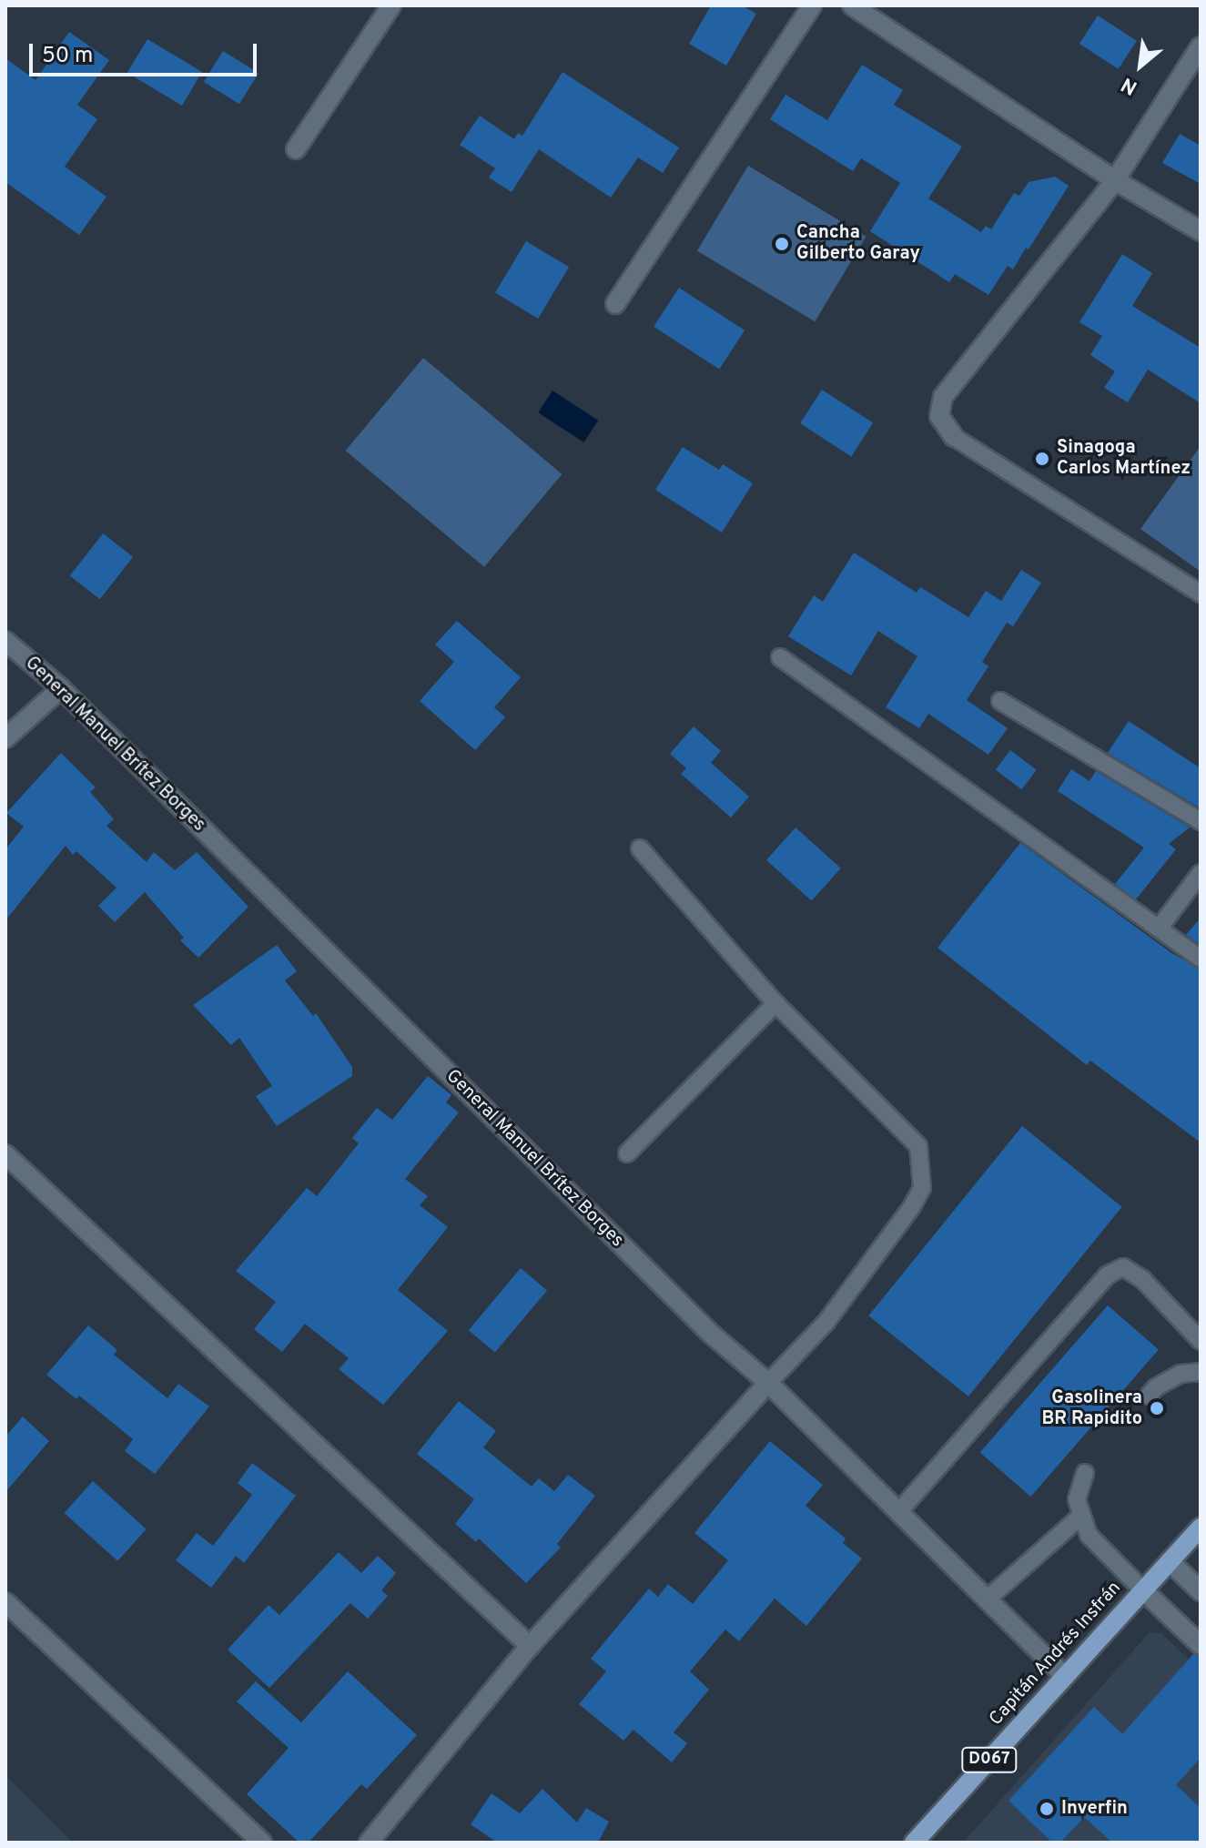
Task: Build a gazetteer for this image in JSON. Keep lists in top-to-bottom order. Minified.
{"streets":{"main road":["Capitán Andrés Insfrán","D067"],"street":["General Manuel Brítez Borges"]},"crossings":[["General Manuel Brítez Borges","Capitán Andrés Insfrán"]],"places":["Cancha Gilberto Garay","Sinagoga Carlos Martínez","Gasolinera BR Rapidito","Inverfin"],"scale_bar":"50 m","north":"bottom left"}
